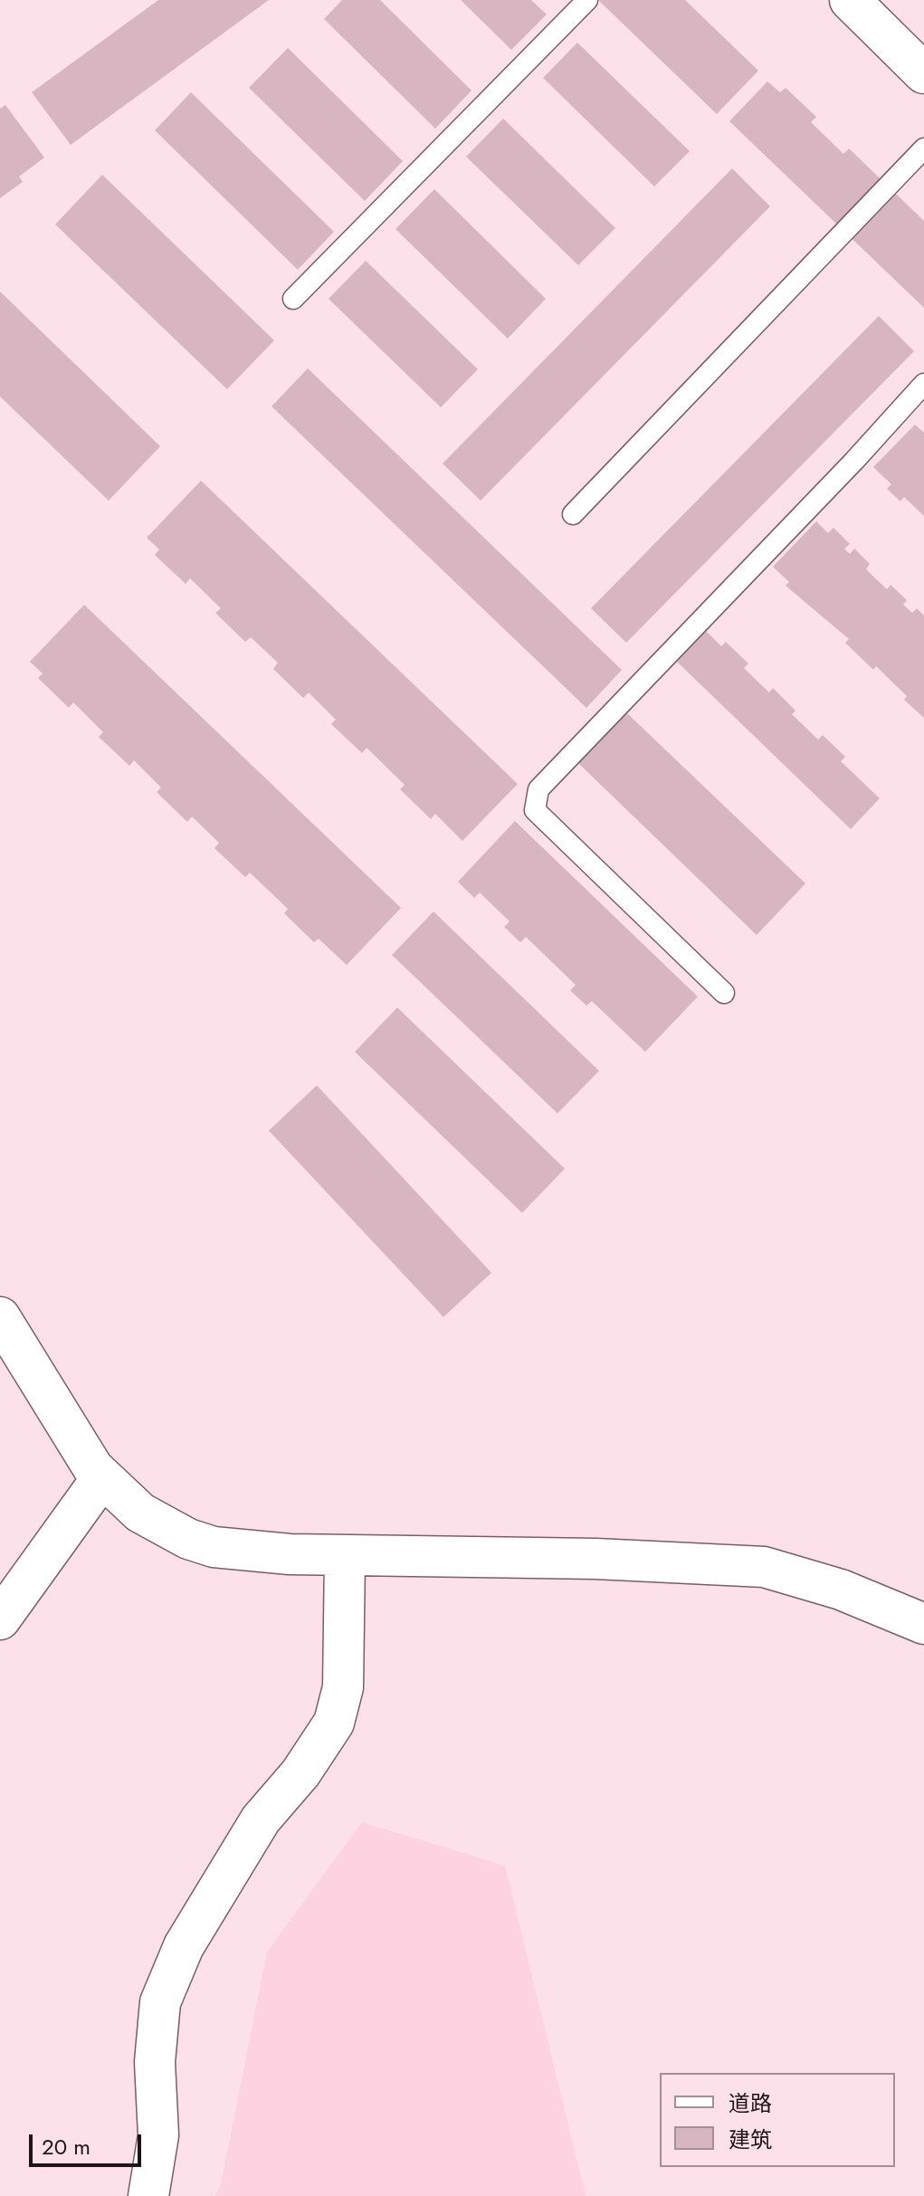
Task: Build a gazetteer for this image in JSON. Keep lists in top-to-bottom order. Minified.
{"legend":["道路","建筑"],"scale_bar":"20 m"}
